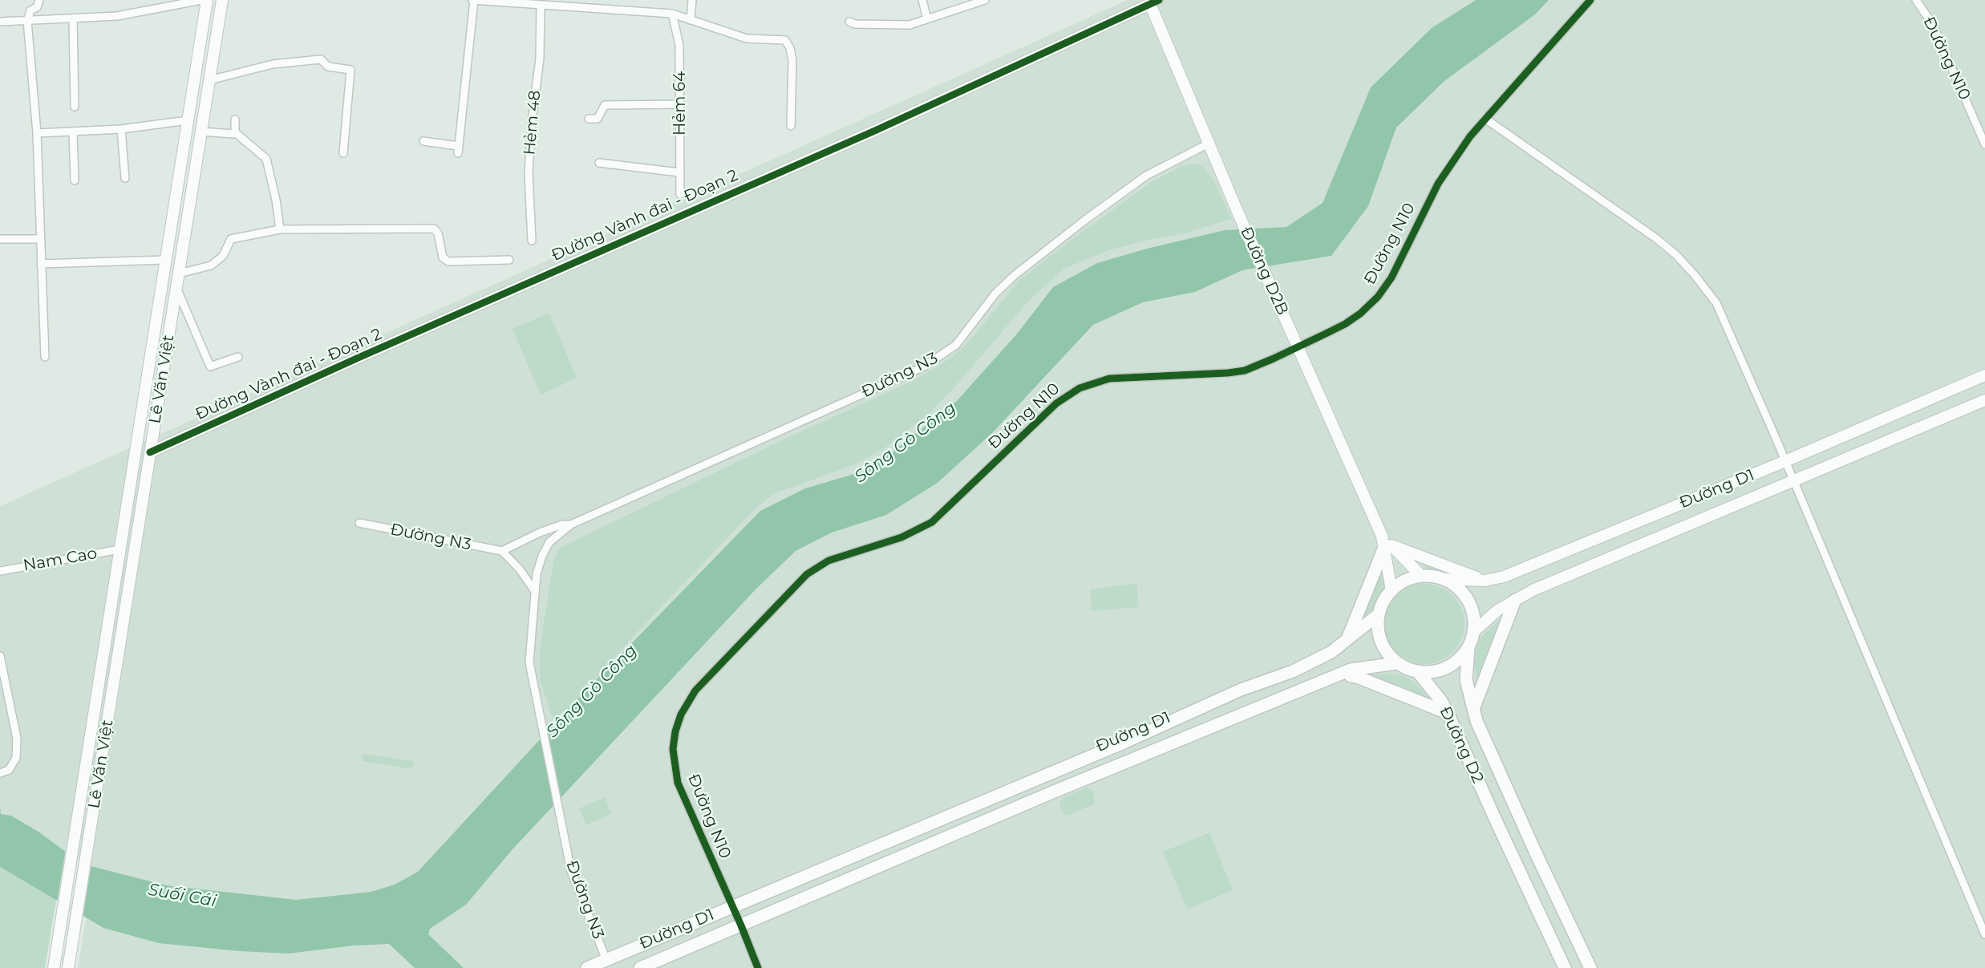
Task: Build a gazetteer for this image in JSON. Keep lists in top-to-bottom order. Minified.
{"streets":{"main road":["Đường D1","Đường D2"],"street":["Đường N10","Hẻm 64","Hẻm 48","Đường Vành đai - Đoạn 2","Đường D2B","Đường N3","Lê Văn Việt","Nam Cao"]},"crossings":[["Đường N10","Đường D2B"],["Đường N10","Đường D1"],["Đường Vành đai - Đoạn 2","Đường D2B"],["Đường Vành đai - Đoạn 2","Lê Văn Việt"],["Đường D2B","Đường N3"],["Đường D2B","Đường D1"],["Đường D2B","Đường D2"],["Đường N3","Đường D1"],["Lê Văn Việt","Nam Cao"],["Đường D1","Đường D2"]],"water":["Sông Gò Công","Suối Cái"]}
